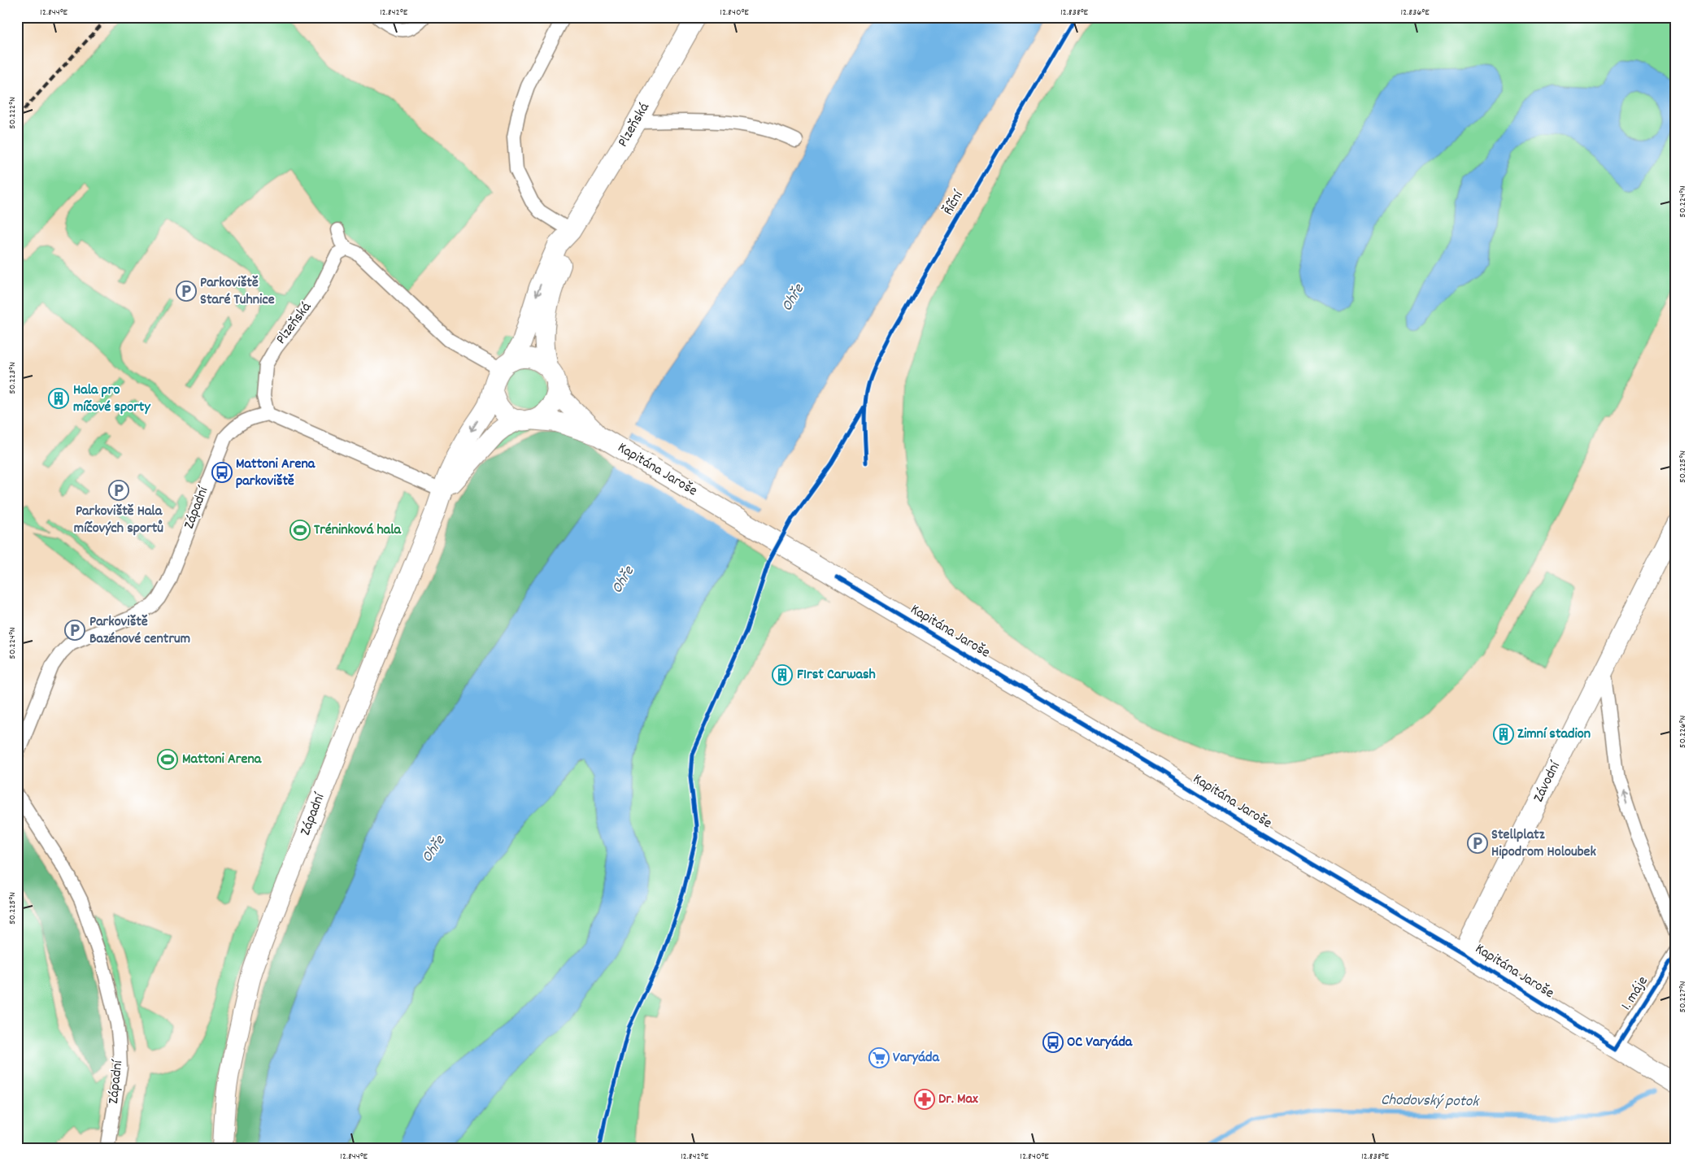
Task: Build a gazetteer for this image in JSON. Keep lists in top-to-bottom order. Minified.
{"streets":{"street":["Plzeňská","Kapitána Jaroše","Západní","Závodní","1. máje"],"cycle path":["Říční"]},"crossings":[["Plzeňská","Kapitána Jaroše"],["Plzeňská","Západní"],["Kapitána Jaroše","Západní"],["Kapitána Jaroše","Závodní"],["Kapitána Jaroše","1. máje"]],"water":["Ohře","Chodovský potok"],"places":{"parking":["Parkoviště Staré Tuhnice","Parkoviště Hala míčových sportů","Parkoviště Bazénové centrum","Stellplatz Hipodrom Holoubek"],"building":["Hala pro míčové sporty","F1rst Carwash","Zimní stadion"],"bus stop":["Mattoni Arena parkoviště","OC Varyáda"],"sports":["Tréninková hala","Mattoni Arena"],"supermarket":["Varyáda"],"pharmacy":["Dr. Max"]},"coordinates":["12.844°E","12.842°E","12.840°E","12.838°E","12.836°E","50.222°N","50.224°N","50.223°N","50.225°N","50.226°N","50.227°N"]}
